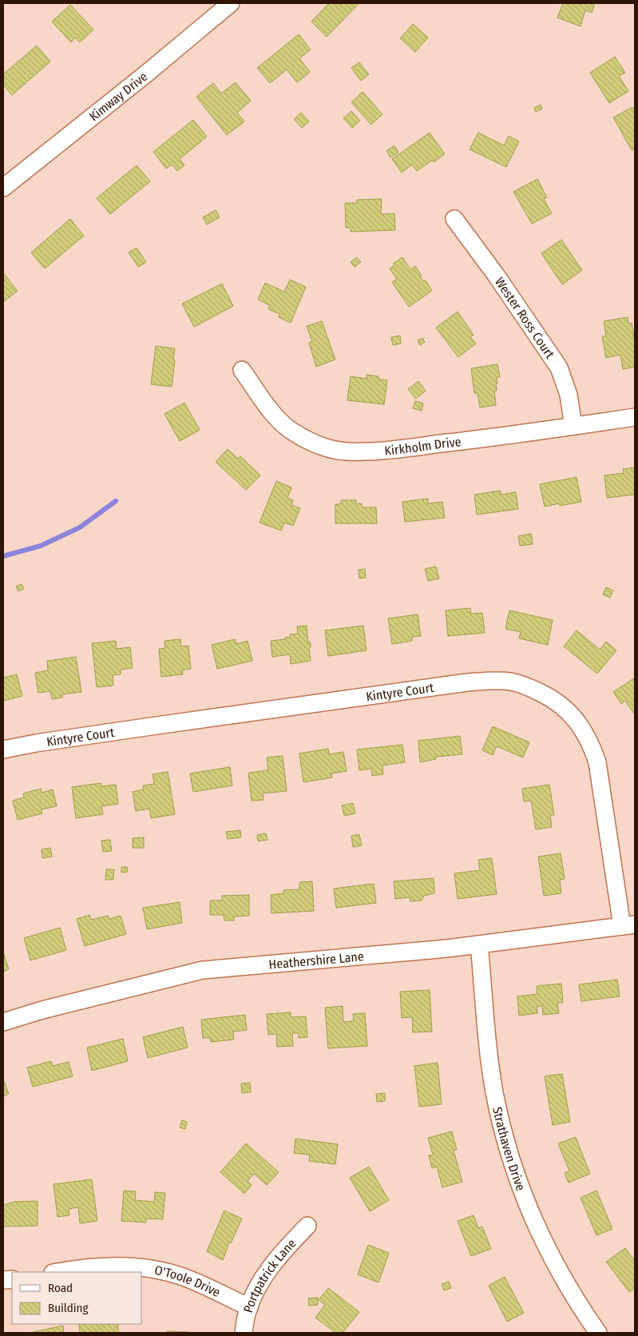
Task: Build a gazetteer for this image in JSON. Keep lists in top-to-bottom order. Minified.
{"streets":{"street":["Kimway Drive","Wester Ross Court","Kirkholm Drive","Kintyre Court","Heathershire Lane","Strathaven Drive","Portpatrick Lane","O'Toole Drive"]},"crossings":[["Wester Ross Court","Kirkholm Drive"],["Kintyre Court","Heathershire Lane"],["Heathershire Lane","Strathaven Drive"],["Portpatrick Lane","O'Toole Drive"]],"legend":["Road","Building"]}
